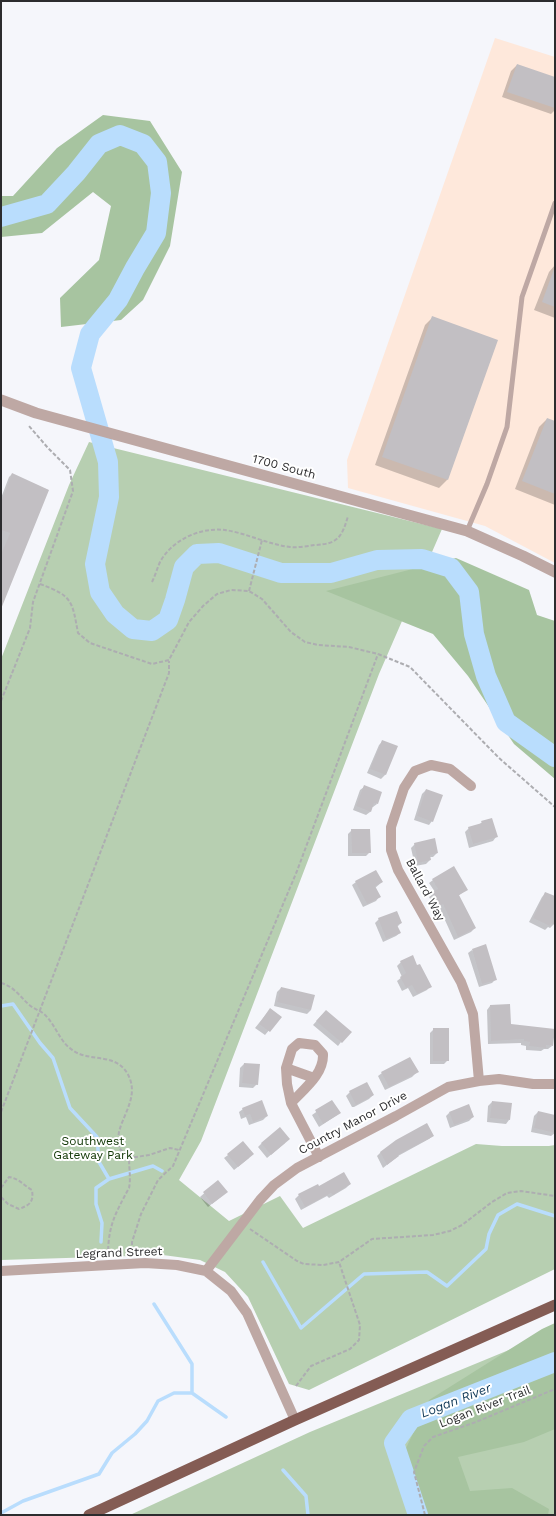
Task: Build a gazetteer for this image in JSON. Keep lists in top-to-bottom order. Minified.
{"streets":{"street":["1700 South","Ballard Way","Country Manor Drive","Legrand Street"],"path":["Logan River Trail"]},"crossings":[["Ballard Way","Country Manor Drive"],["Country Manor Drive","Legrand Street"]],"water":["Logan River"],"parks":["Southwest Gateway Park"]}
